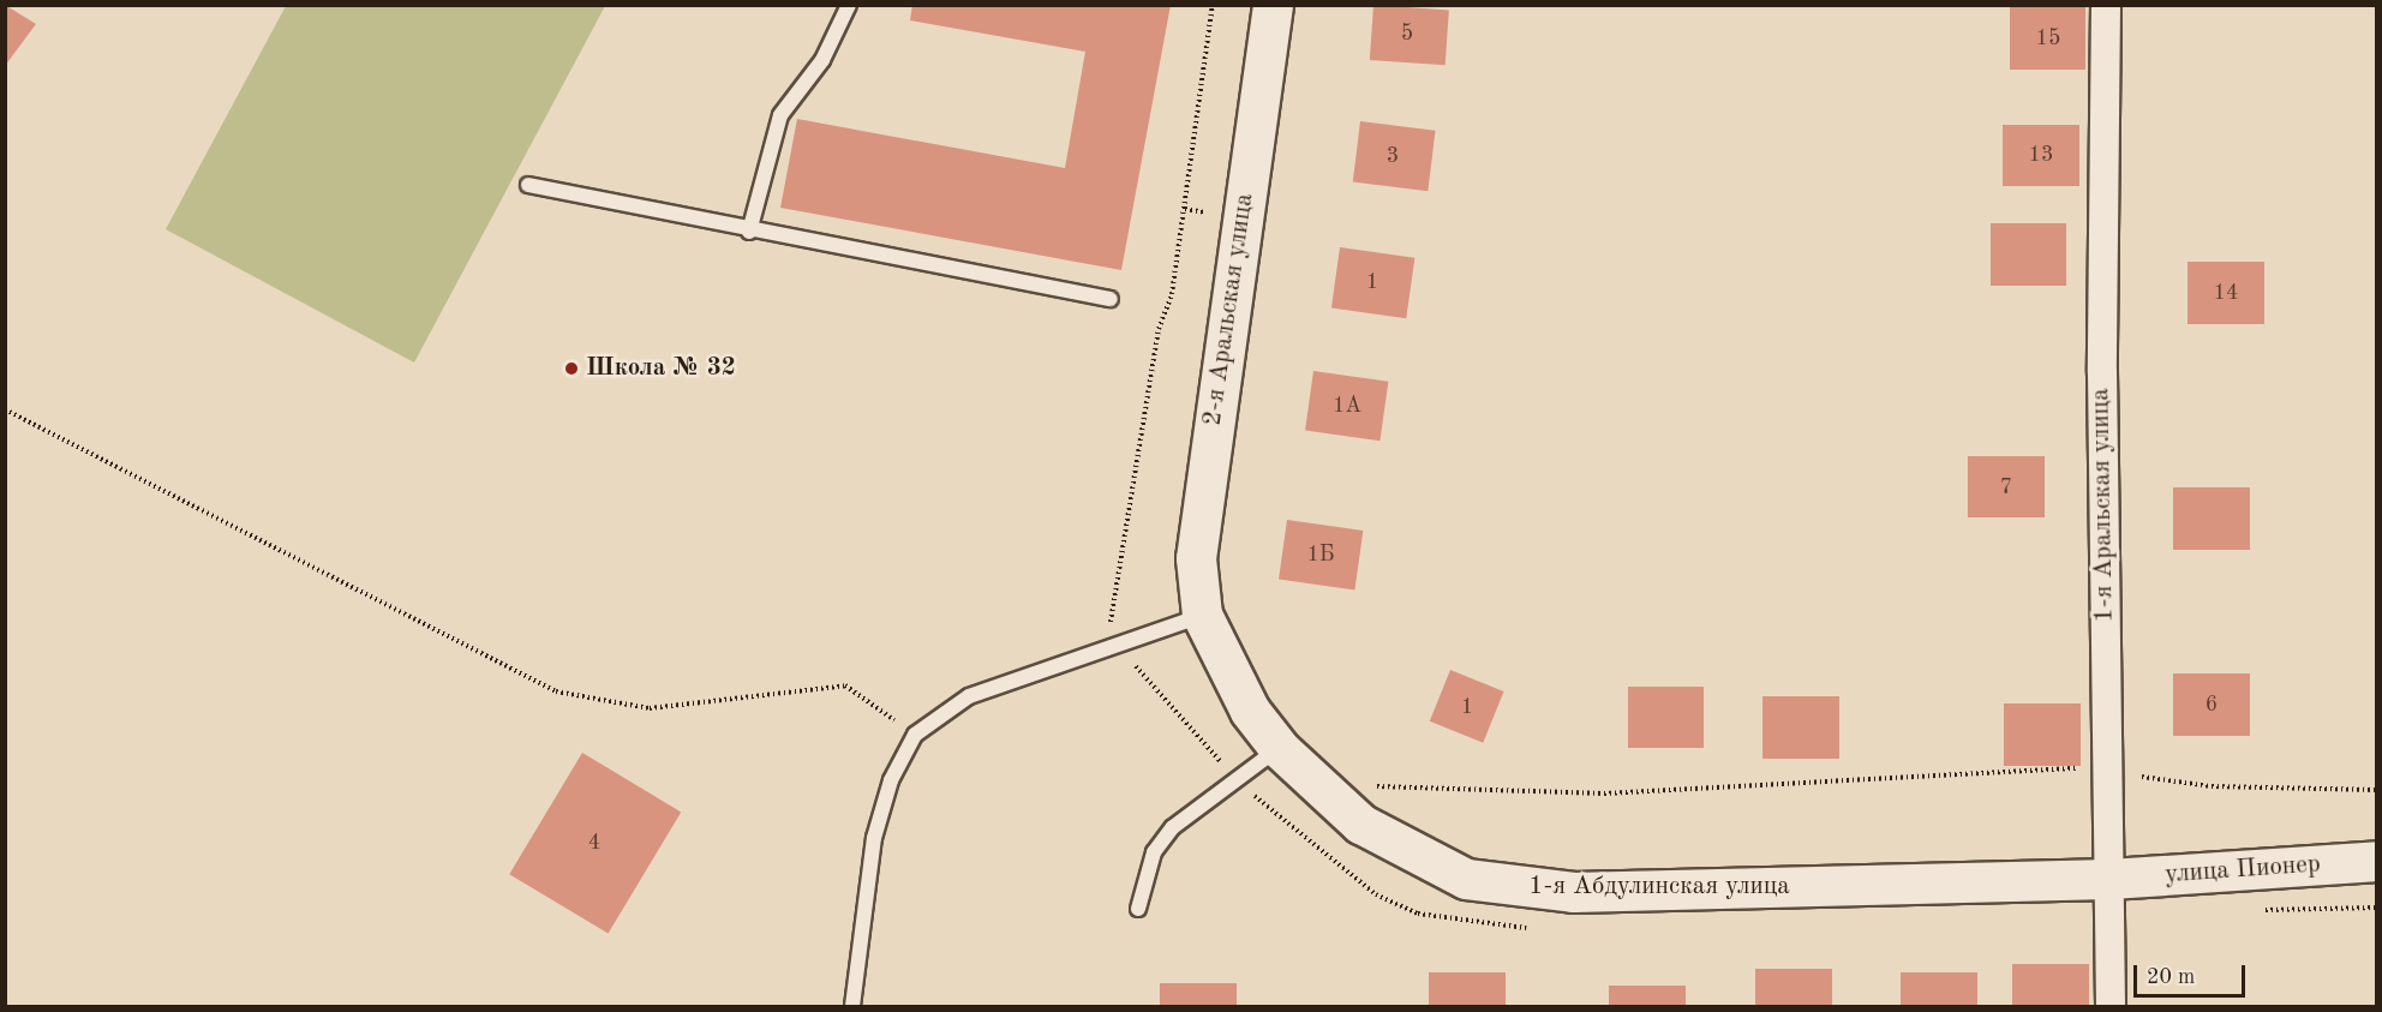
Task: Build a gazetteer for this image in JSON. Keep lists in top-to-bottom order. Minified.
{"streets":{"street":["2-я Аральская улица","1-я Аральская улица","улица Пионер","1-я Абдулинская улица"]},"crossings":[["2-я Аральская улица","1-я Абдулинская улица"],["1-я Аральская улица","улица Пионер"],["1-я Аральская улица","1-я Абдулинская улица"],["улица Пионер","1-я Абдулинская улица"]],"places":["Школа № 32"],"house_numbers":["5","15","13","3","1","14","1А","7","1Б","6","1","4"],"scale_bar":"20 m"}
